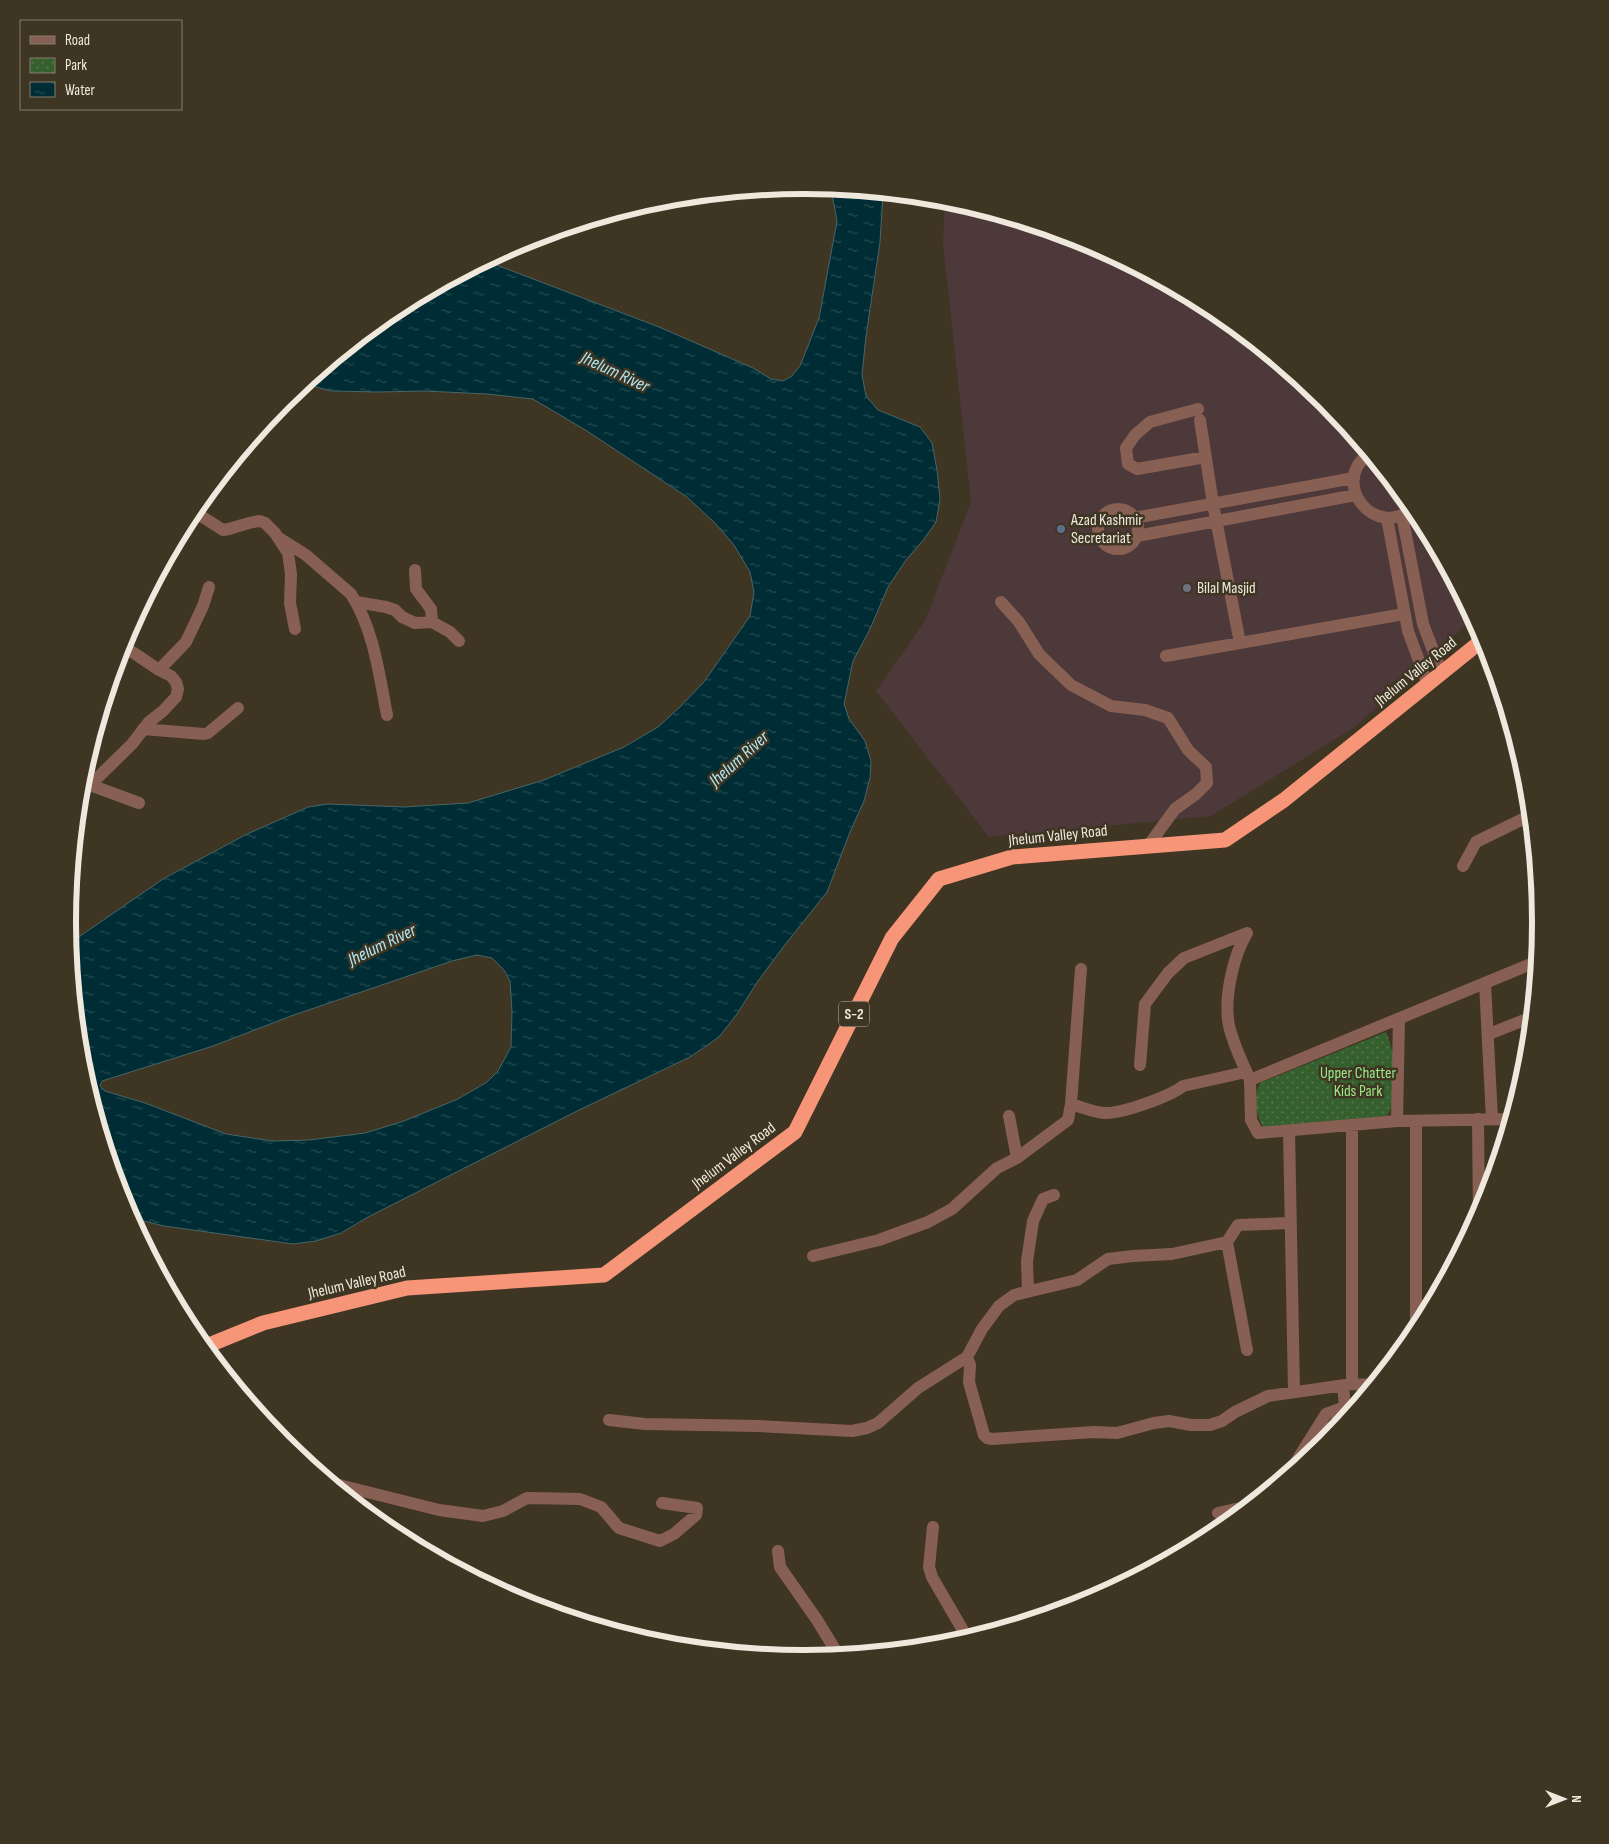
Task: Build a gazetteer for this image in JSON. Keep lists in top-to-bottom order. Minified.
{"streets":{"highway":["Jhelum Valley Road","S-2"]},"water":["Jhelum River"],"parks":["Upper Chatter Kids Park"],"places":["Azad Kashmir Secretariat","Bilal Masjid"],"legend":["Road","Park","Water"],"north":"right"}
